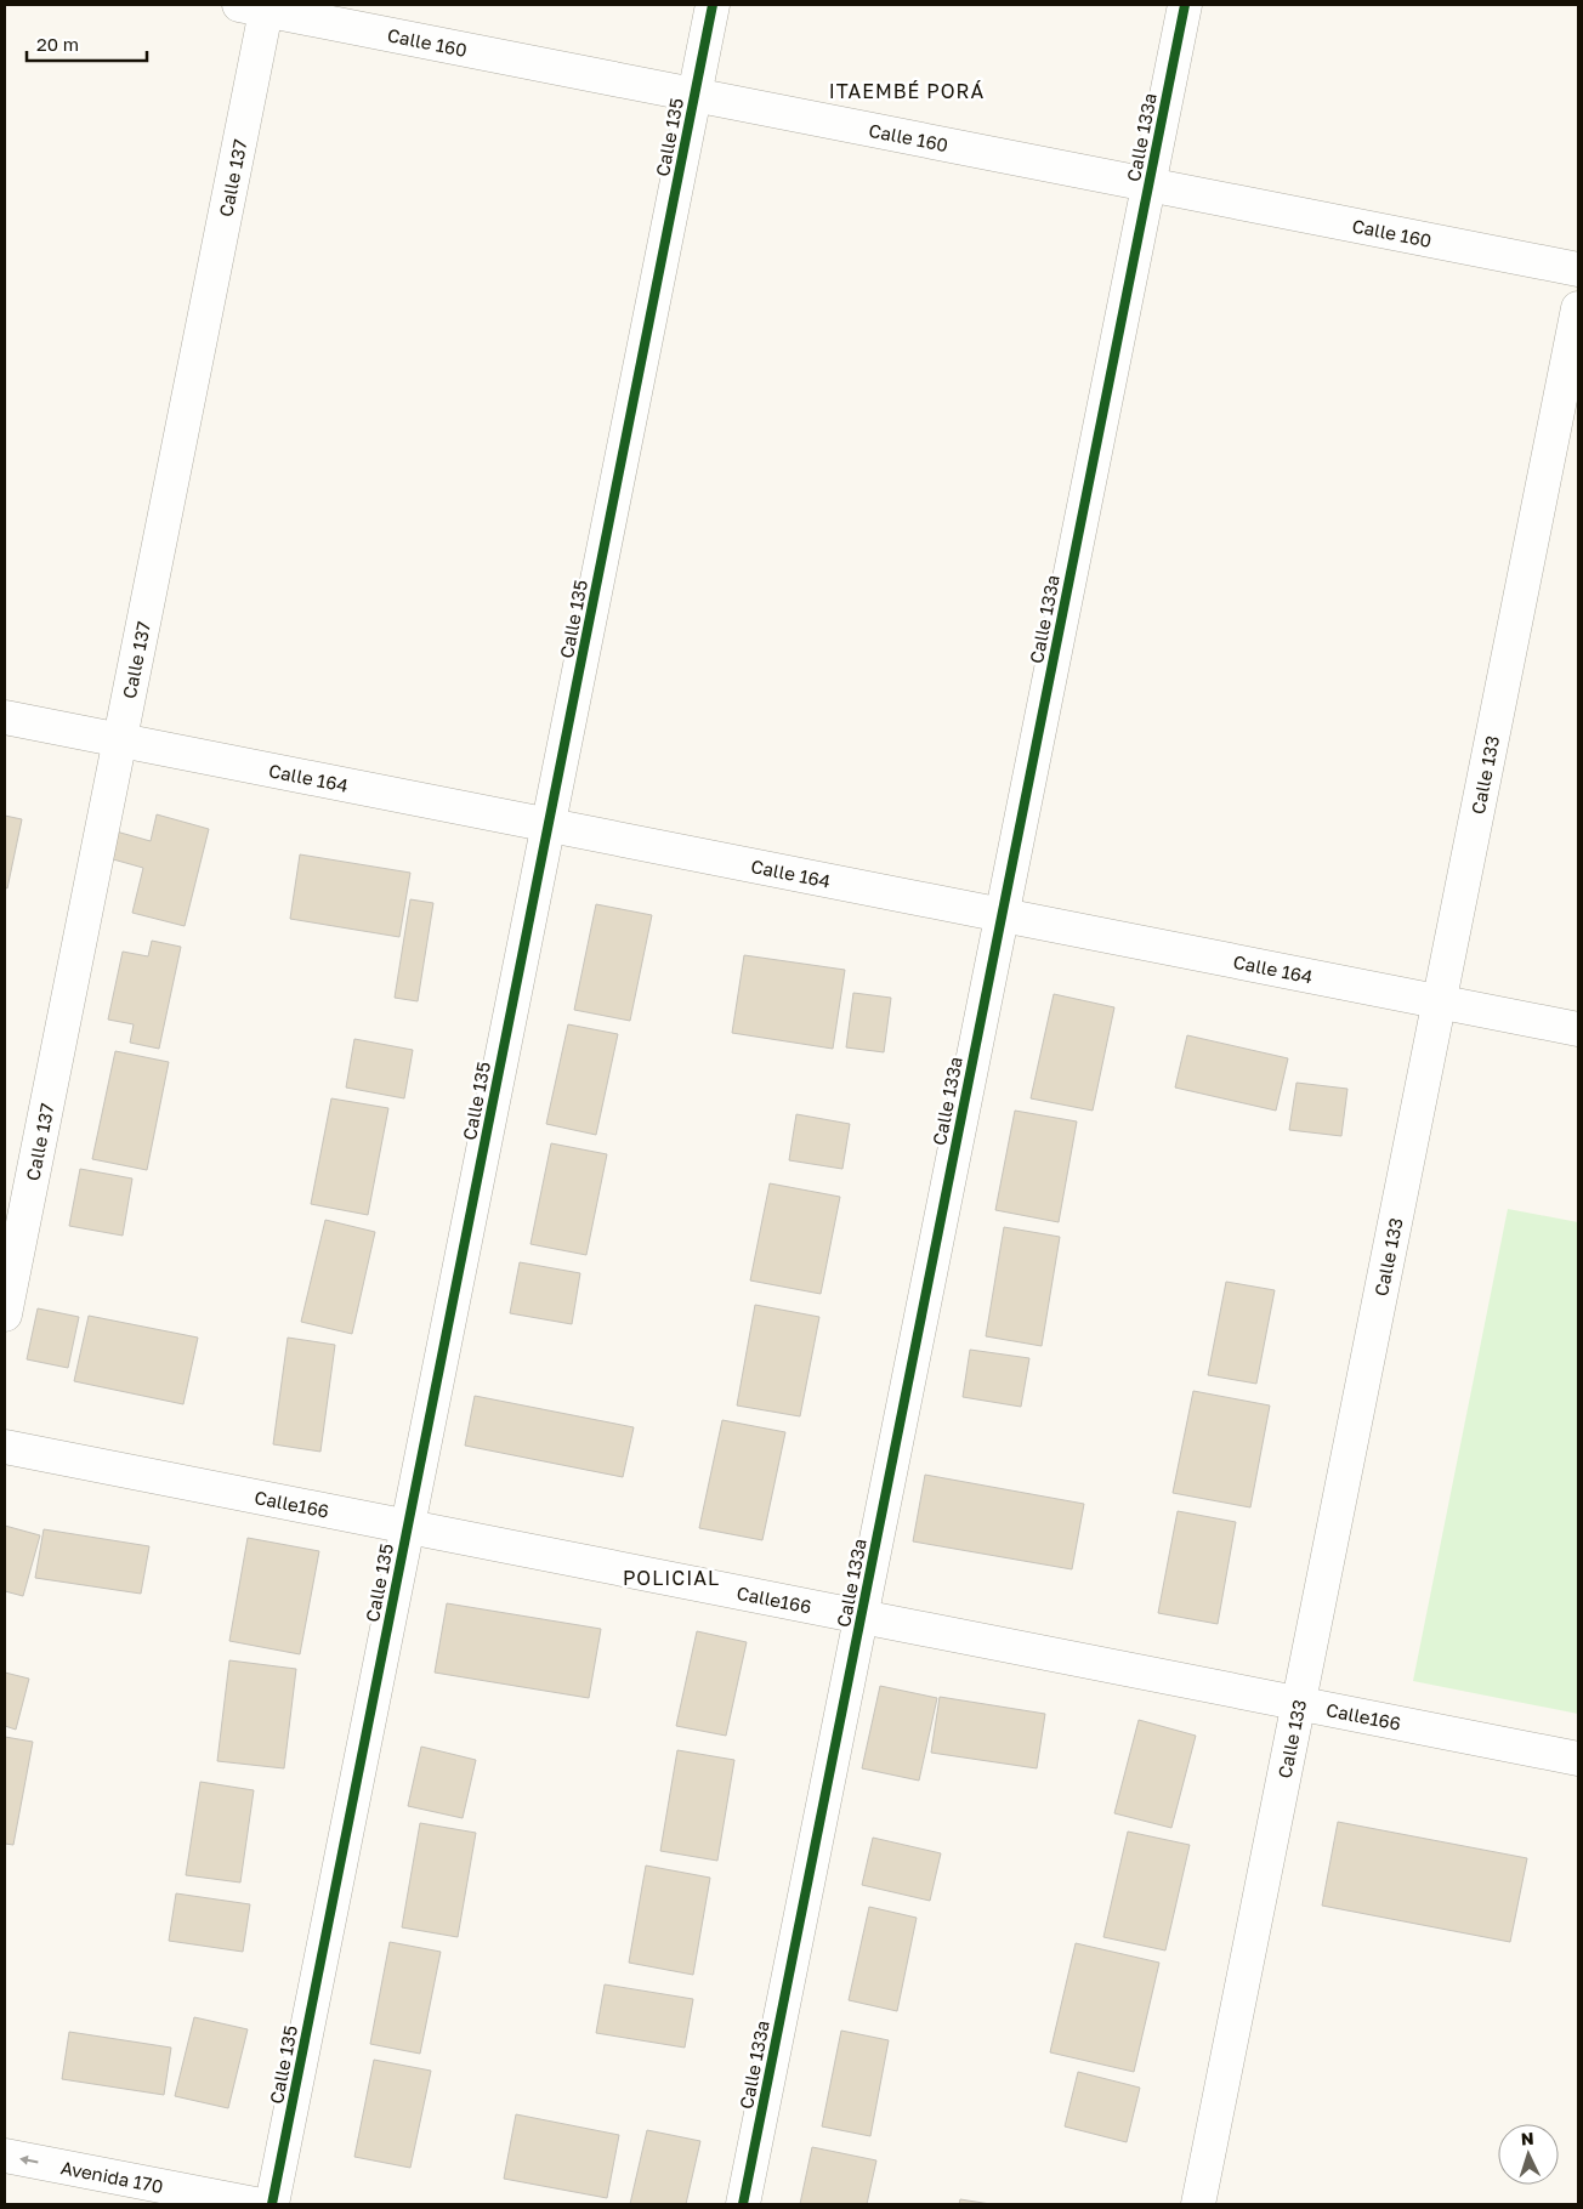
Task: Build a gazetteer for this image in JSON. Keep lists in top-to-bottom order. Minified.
{"streets":{"street":["Calle 160","Calle 135","Calle 133a","Calle 137","Calle 133","Calle 164","Calle166","Avenida 170"]},"crossings":[["Calle 160","Calle 135"],["Calle 160","Calle 133a"],["Calle 160","Calle 137"],["Calle 135","Calle 164"],["Calle 135","Calle166"],["Calle 133a","Calle 164"],["Calle 133a","Calle166"],["Calle 137","Calle 164"],["Calle 133","Calle 164"],["Calle 133","Calle166"]],"one_way":["Avenida 170"],"districts":["ITAEMBÉ PORÁ","POLICIAL"],"scale_bar":"20 m","north":"top"}
